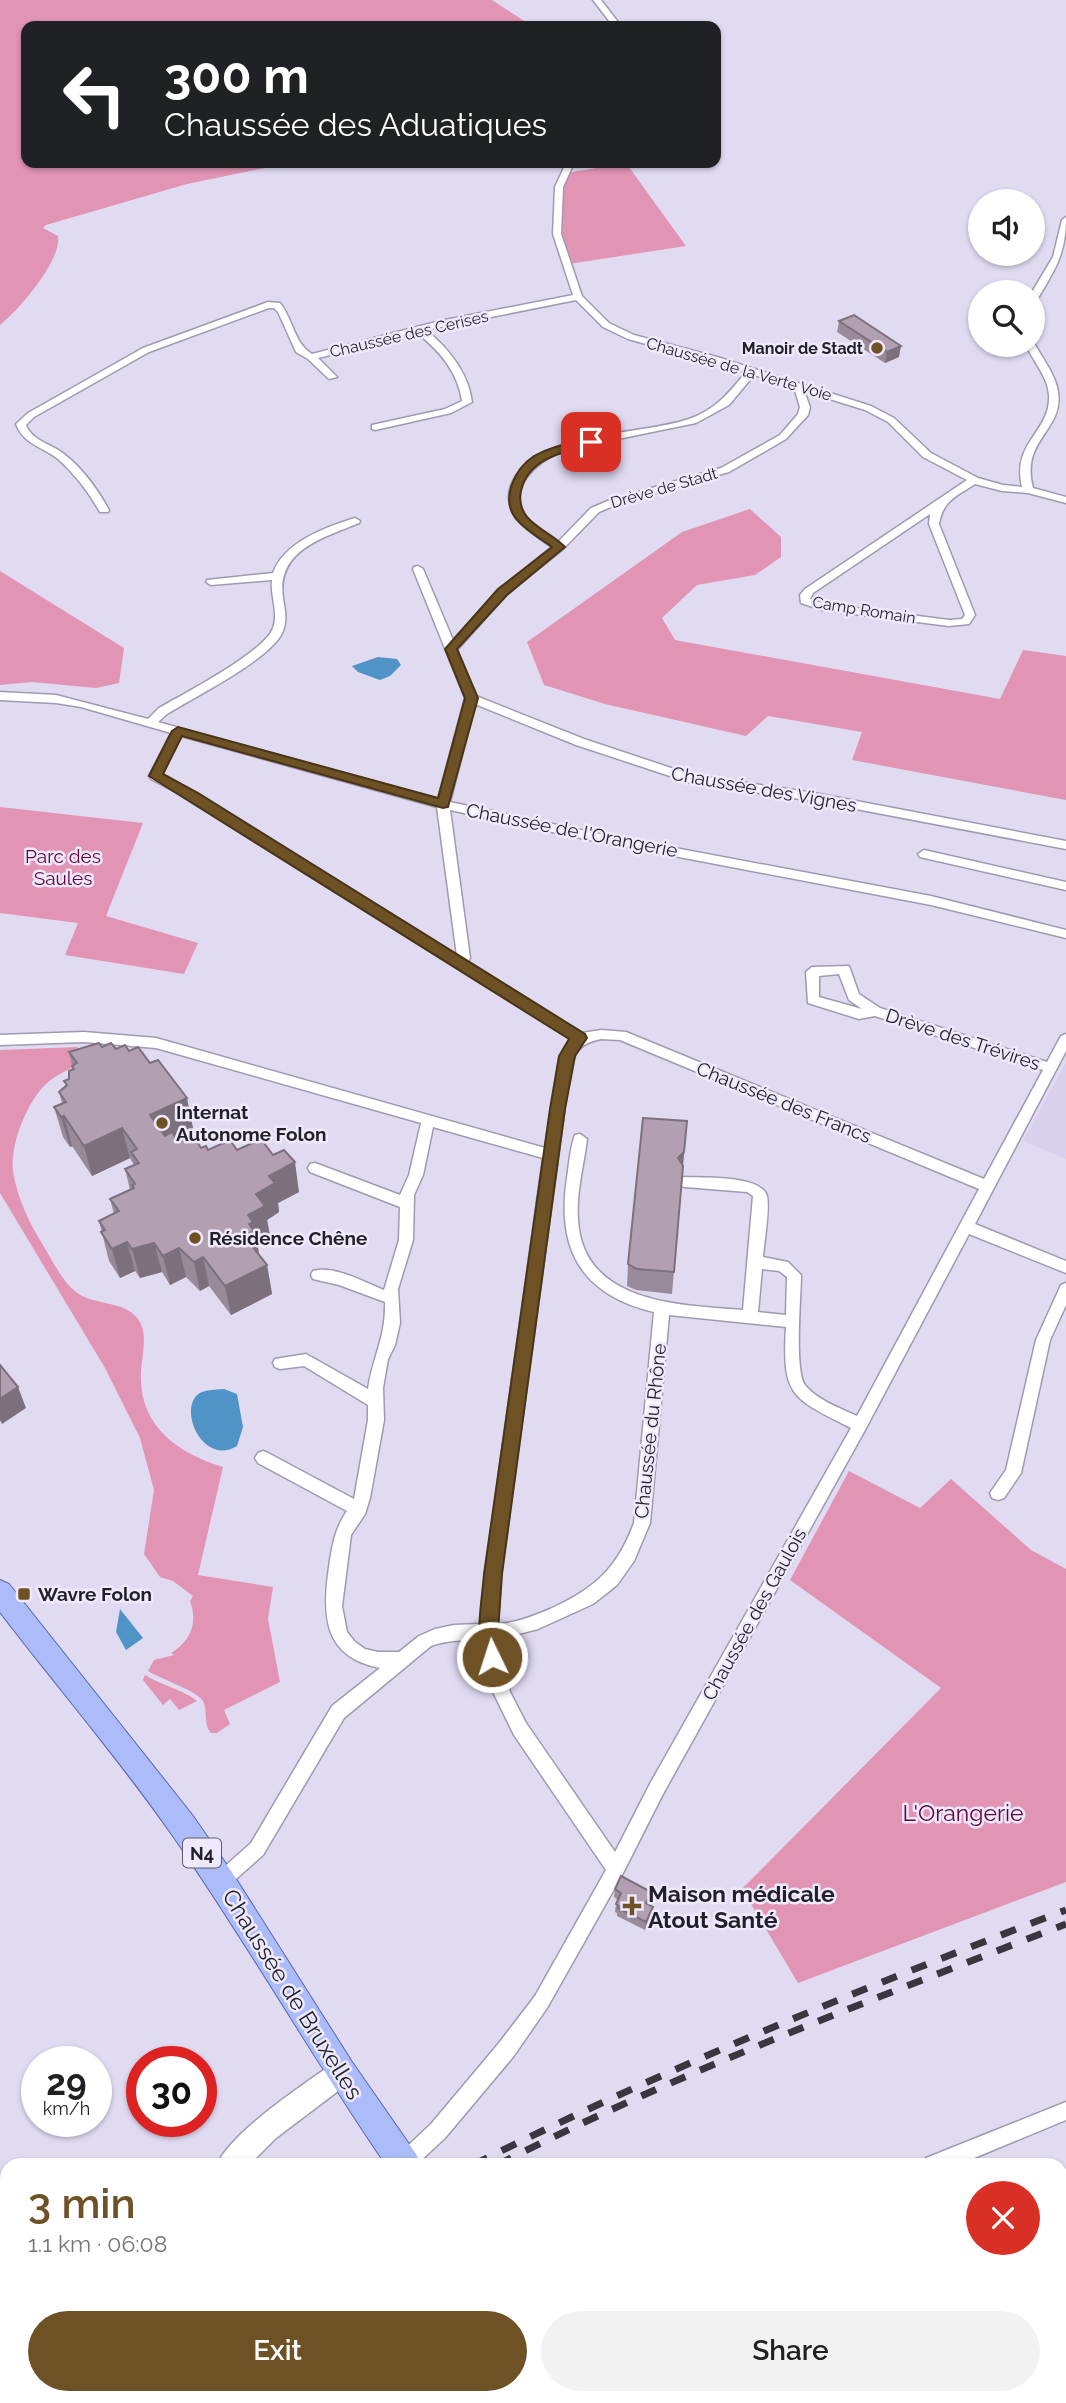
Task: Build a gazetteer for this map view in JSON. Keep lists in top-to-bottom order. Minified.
{"streets":{"main road":["N4","Chaussée de Bruxelles"],"street":["Chaussée des Cerises","Chaussée de la Verte Voie","Drève de Stadt","Camp Romain","Chaussée des Vignes","Chaussée de l'Orangerie","Drève des Trévires","Chaussée des Francs","Chaussée du Rhône","Chaussée des Gaulois"]},"crossings":[["Chaussée des Cerises","Chaussée de la Verte Voie"],["Chaussée de la Verte Voie","Drève de Stadt"],["Chaussée de la Verte Voie","Camp Romain"],["Drève des Trévires","Chaussée des Gaulois"],["Chaussée des Francs","Chaussée des Gaulois"],["Chaussée du Rhône","Chaussée de Bruxelles"]],"parks":["Parc des Saules","L'Orangerie"],"places":{"other":["Manoir de Stadt","Internat Autonome Folon","Résidence Chêne"],"transit":["Wavre Folon"],"health":["Maison médicale Atout Santé"]},"page":{"turn":["300 m","Chaussée des Aduatiques"],"speed":"29 km/h","limit":"30","heading":["3 min","1.1 km · 06:08"],"buttons":["Exit","Share"]}}
